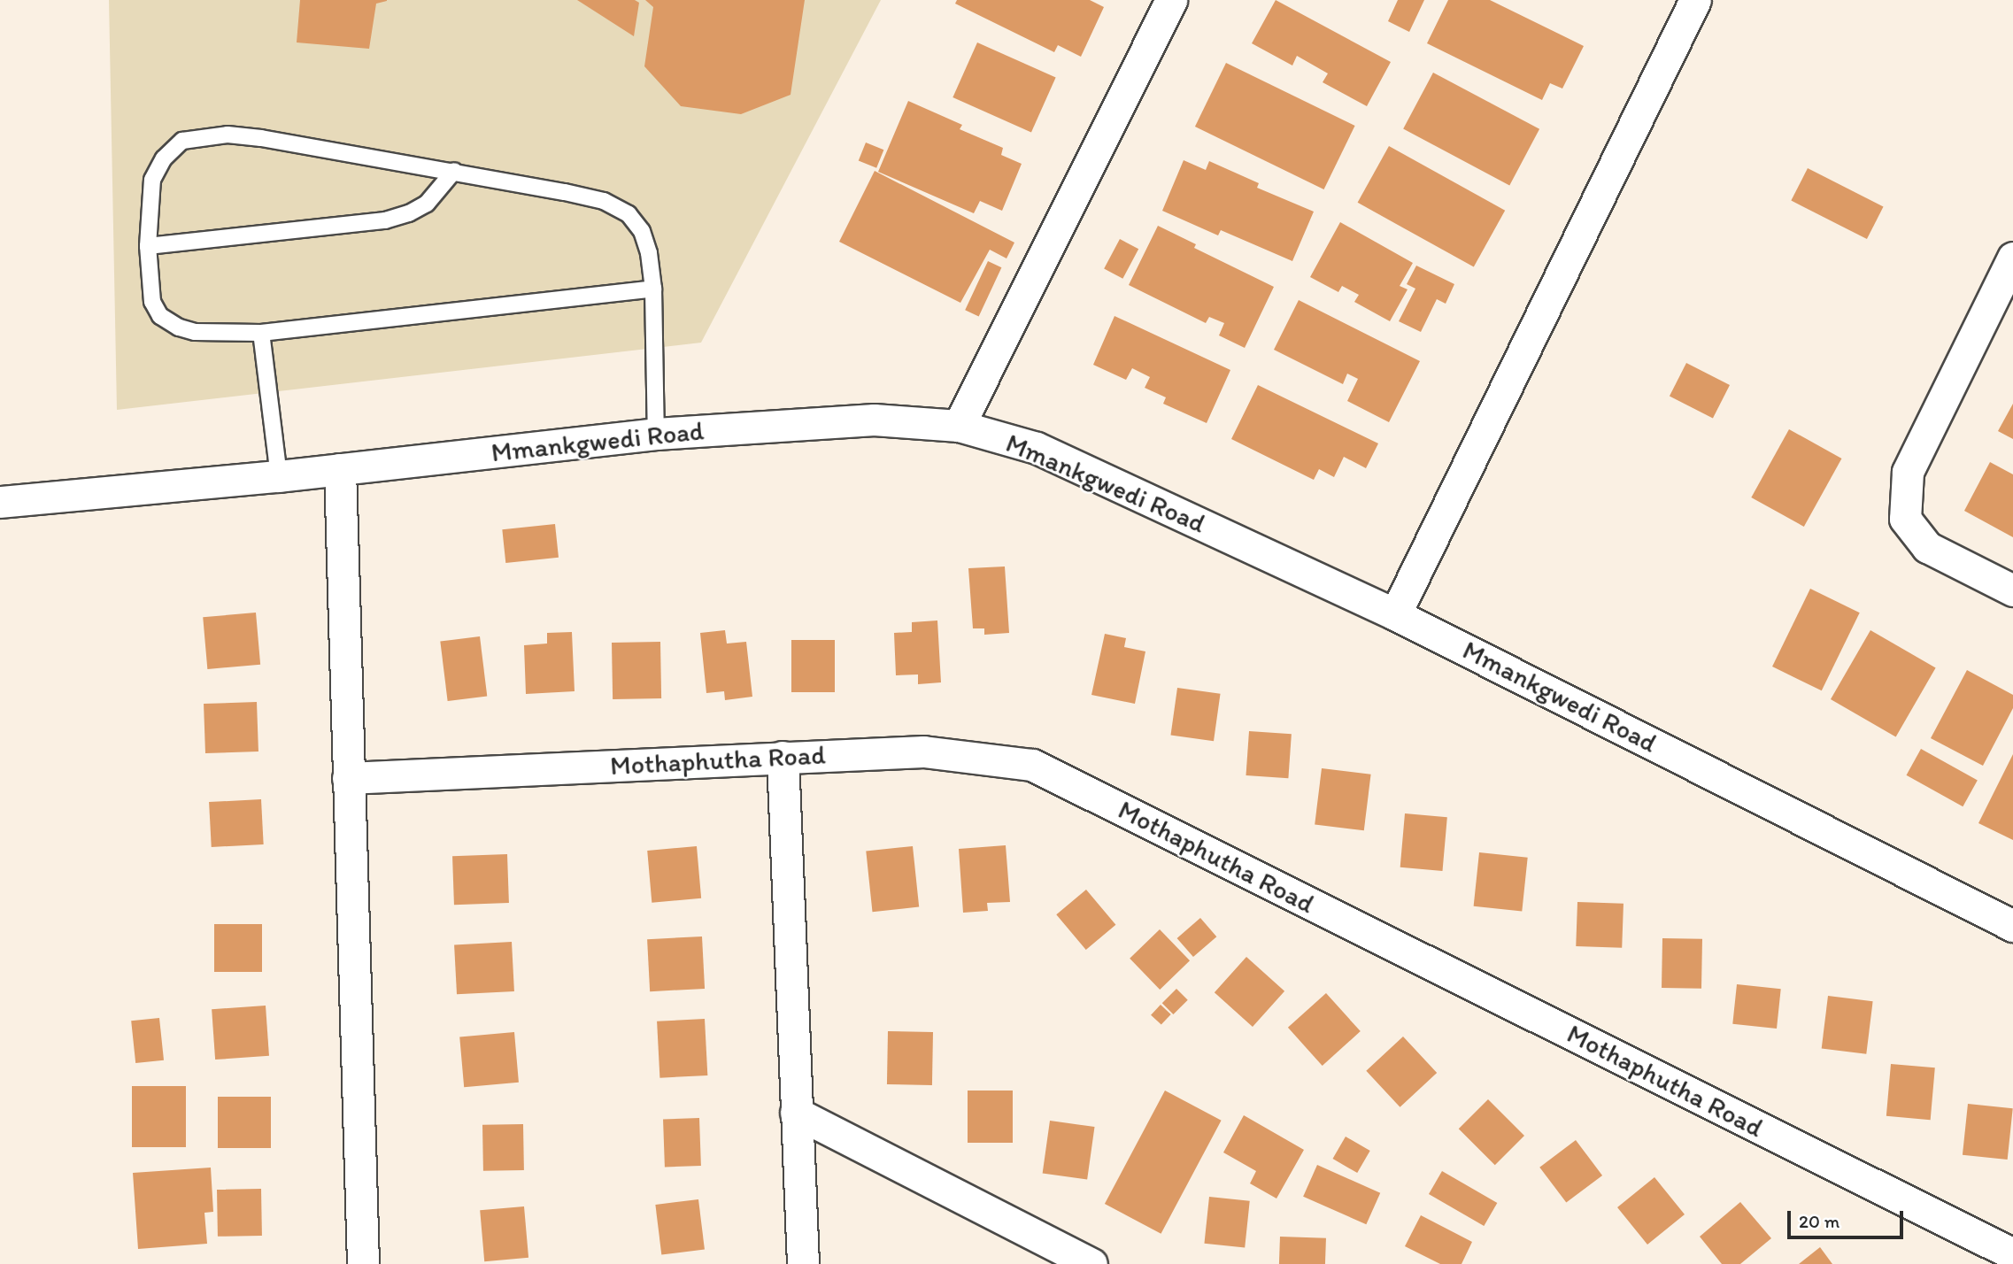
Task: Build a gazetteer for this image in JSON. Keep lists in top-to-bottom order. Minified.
{"streets":{"street":["Mmankgwedi Road","Mothaphutha Road"]},"scale_bar":"20 m"}
